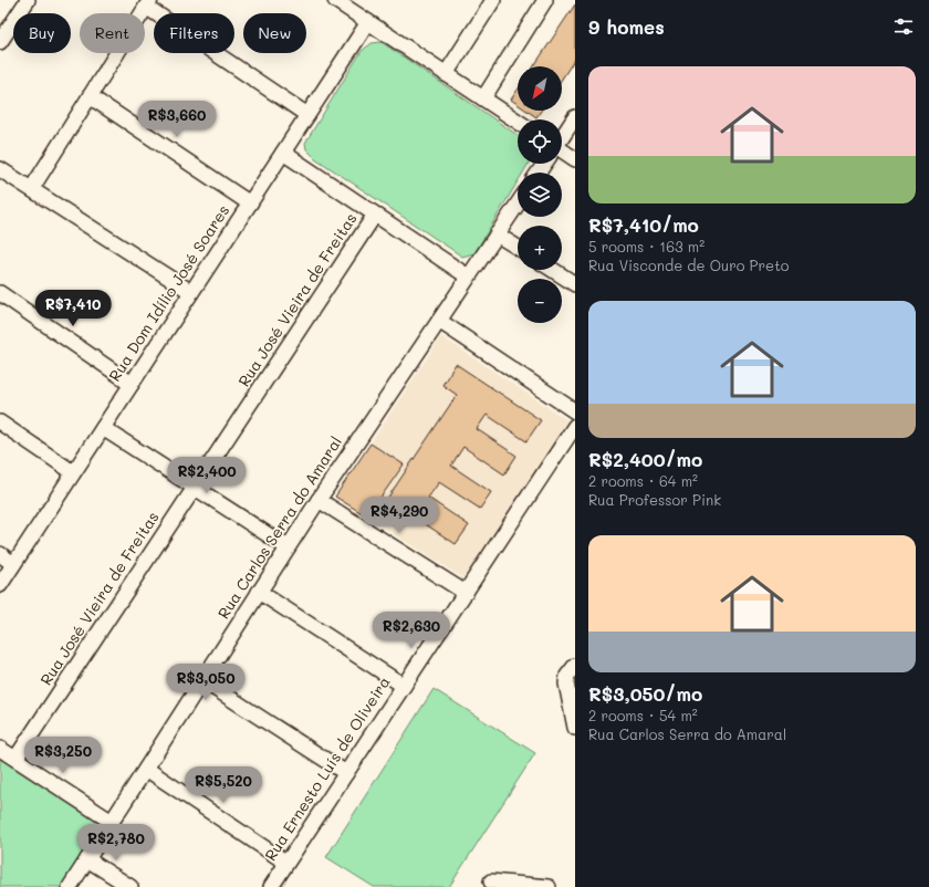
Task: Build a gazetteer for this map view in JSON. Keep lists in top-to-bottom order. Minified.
{"streets":{"street":["Rua Dom Idílio José Soares","Rua José Vieira de Freitas","Rua Carlos Serra do Amaral","Rua Ernesto Luís de Oliveira"]},"north":"bottom left","page":{"heading":"9 homes","chip":["Buy","Rent","Filters","New"],"list":[{"name":"R$7,410/mo","note":"5 rooms · 163 m² · Rua Visconde de Ouro Preto"},{"name":"R$2,400/mo","note":"2 rooms · 64 m² · Rua Professor Pink"},{"name":"R$3,050/mo","note":"2 rooms · 54 m² · Rua Carlos Serra do Amaral"}],"map_buttons":["+","−"],"price":["R$3,660","R$7,410","R$2,400","R$4,290","R$2,630","R$3,050","R$3,250","R$5,520","R$2,780"]}}
